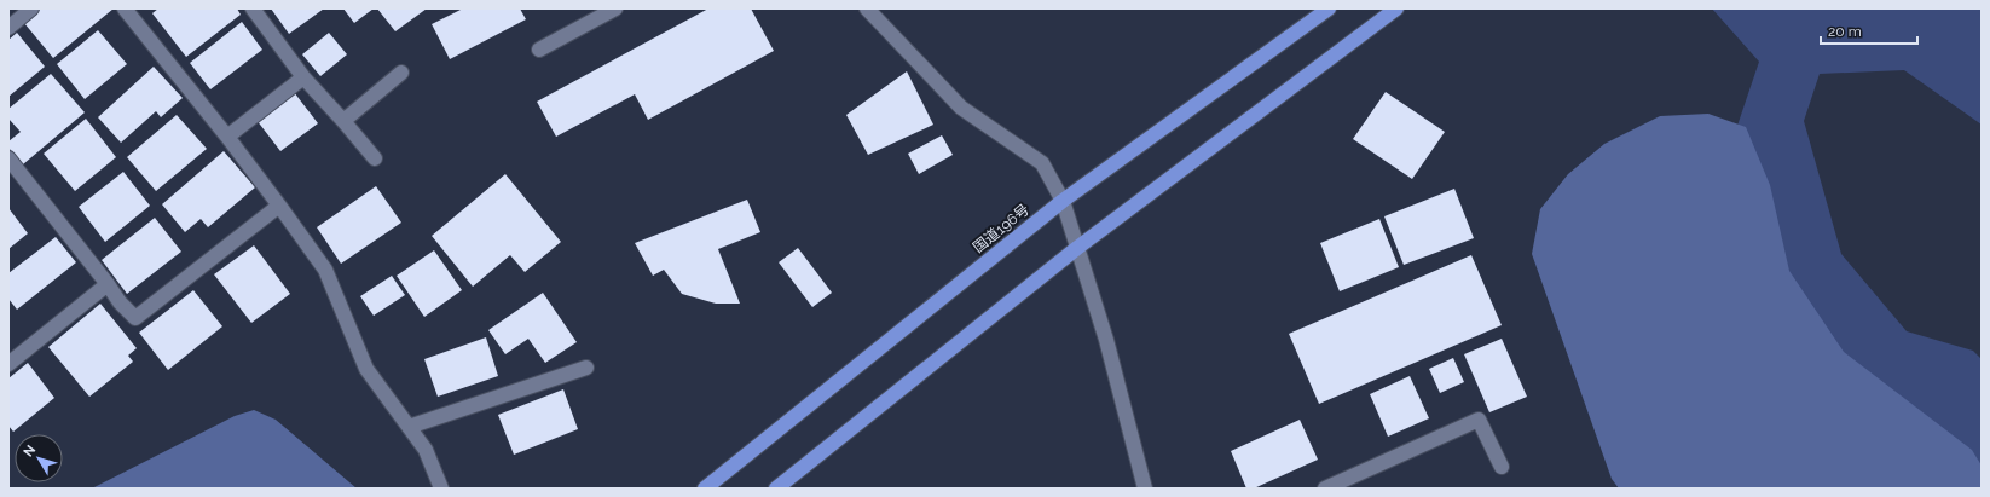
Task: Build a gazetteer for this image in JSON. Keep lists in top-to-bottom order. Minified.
{"streets":{"highway":["国道196号"]},"scale_bar":"20 m","north":"top left"}
